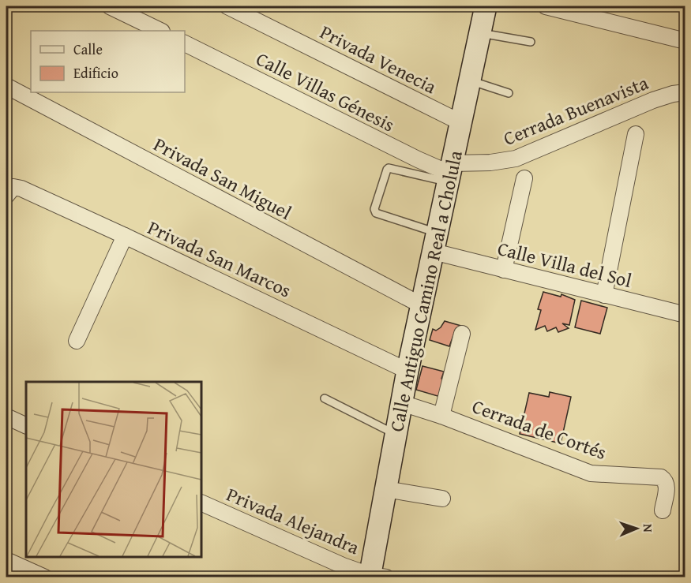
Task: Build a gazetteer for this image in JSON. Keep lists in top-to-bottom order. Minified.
{"streets":{"main road":["Calle Antiguo Camino Real a Cholula"],"street":["Privada Venecia","Calle Villas Génesis","Cerrada Buenavista","Privada San Miguel","Privada San Marcos","Calle Villa del Sol","Cerrada de Cortés","Privada Alejandra"]},"crossings":[["Privada Venecia","Calle Antiguo Camino Real a Cholula"],["Calle Villas Génesis","Cerrada Buenavista"],["Calle Villas Génesis","Calle Antiguo Camino Real a Cholula"],["Cerrada Buenavista","Calle Antiguo Camino Real a Cholula"],["Privada San Miguel","Calle Antiguo Camino Real a Cholula"],["Privada San Marcos","Calle Antiguo Camino Real a Cholula"],["Calle Villa del Sol","Calle Antiguo Camino Real a Cholula"],["Calle Antiguo Camino Real a Cholula","Cerrada de Cortés"],["Calle Antiguo Camino Real a Cholula","Privada Alejandra"]],"legend":["Calle","Edificio"],"north":"right"}
